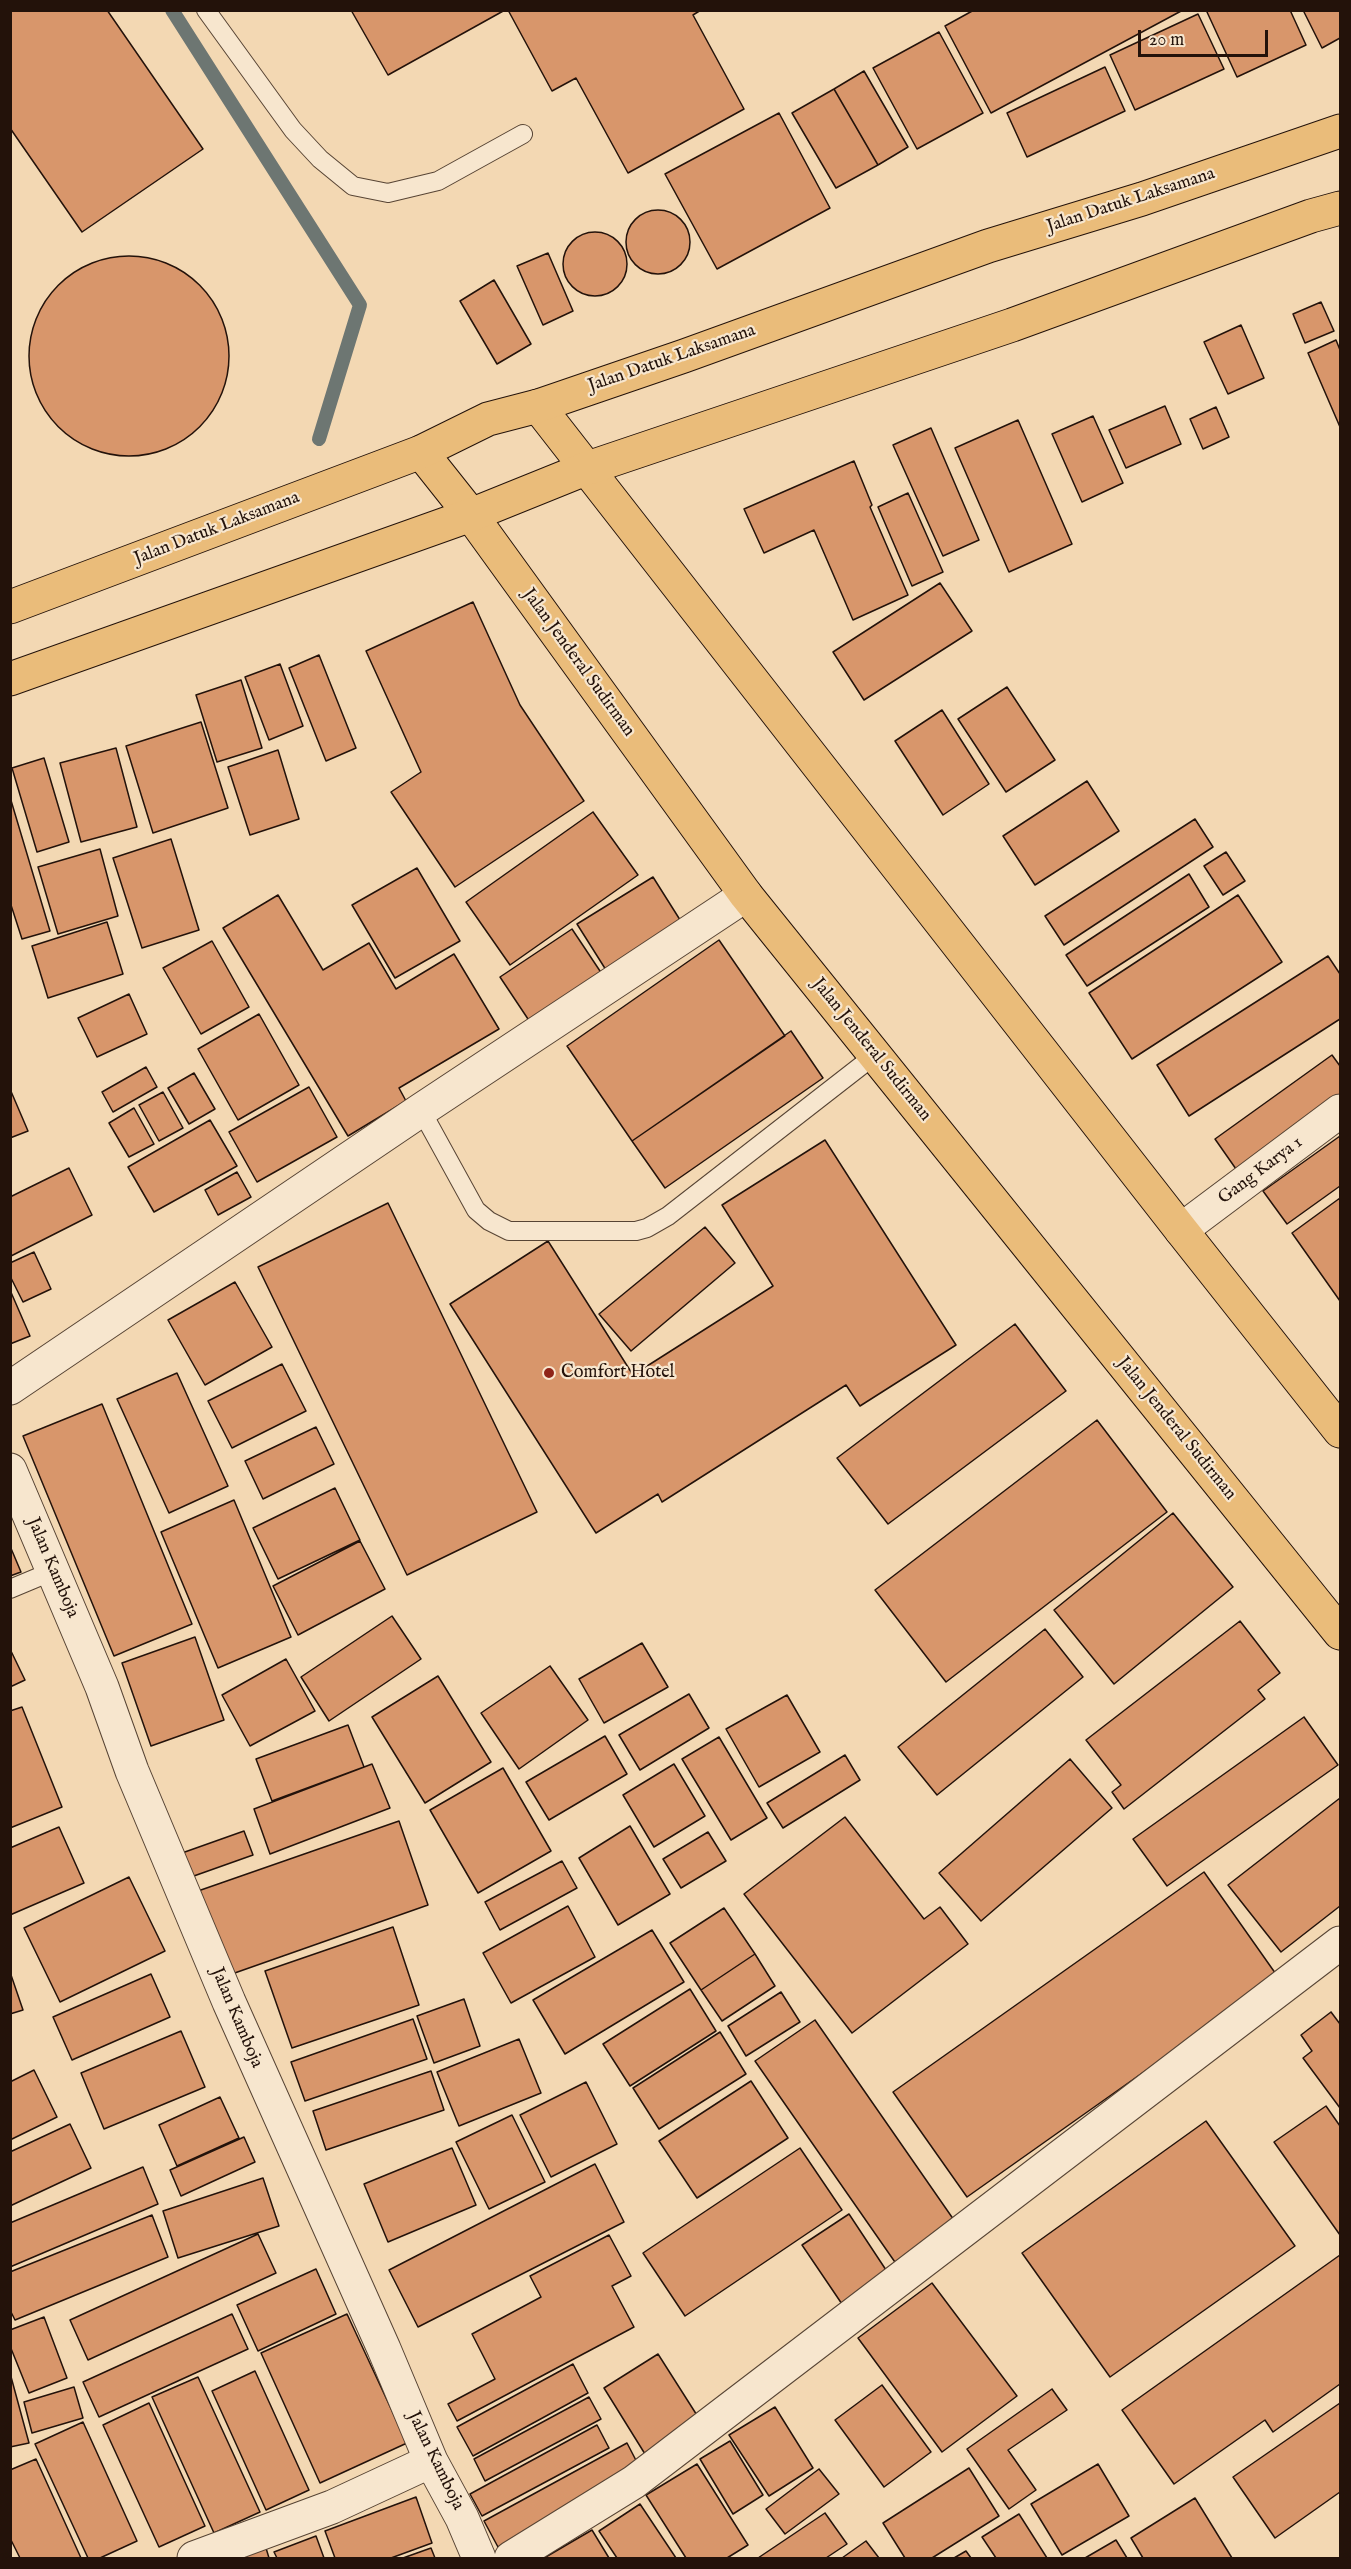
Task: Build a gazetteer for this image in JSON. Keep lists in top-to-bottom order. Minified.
{"streets":{"main road":["Jalan Datuk Laksamana","Jalan Jenderal Sudirman"],"street":["Gang Karya 1","Jalan Kamboja"]},"crossings":[["Jalan Datuk Laksamana","Jalan Jenderal Sudirman"]],"places":["Comfort Hotel"],"scale_bar":"20 m"}
